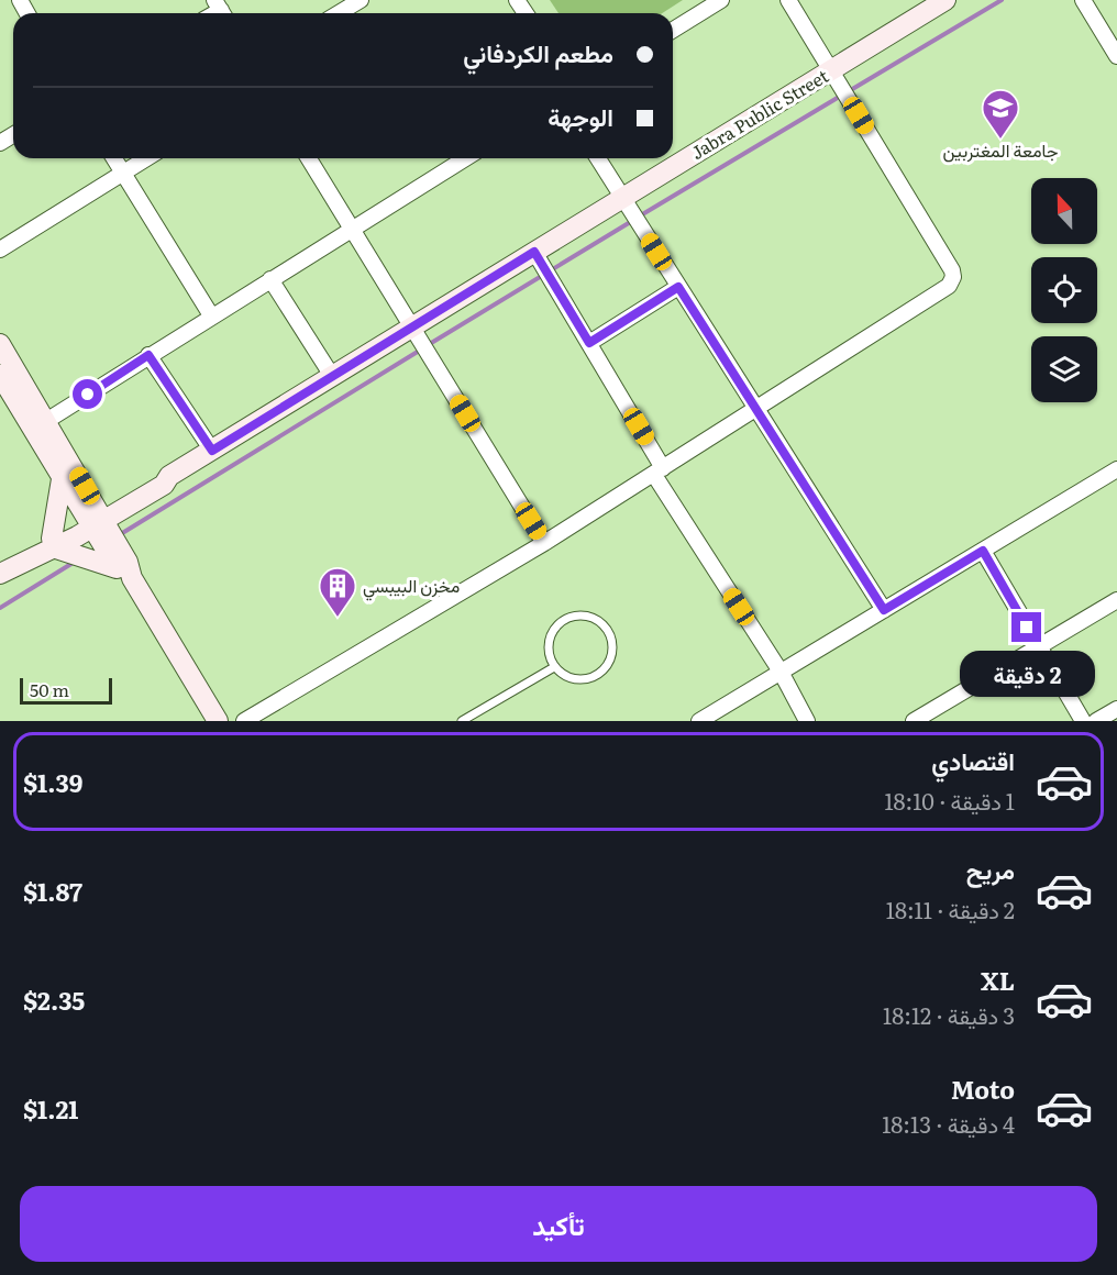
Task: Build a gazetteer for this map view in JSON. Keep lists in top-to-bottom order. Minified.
{"streets":{"main road":["Jabra Public Street"]},"places":{"school or university":["جامعة المغتربين"],"building":["مخزن البيبسي"]},"scale_bar":"50 m","north":"top","page":{"banner":["مطعم الكردفاني","الوجهة"],"bubble":"2 دقيقة","scale":"50 m","list":[{"name":"اقتصادي","note":"1 دقيقة · 18:10","value":"$1.39"},{"name":"مريح","note":"2 دقيقة · 18:11","value":"$1.87"},{"name":"XL","note":"3 دقيقة · 18:12","value":"$2.35"},{"name":"Moto","note":"4 دقيقة · 18:13","value":"$1.21"}],"buttons":"تأكيد"}}
